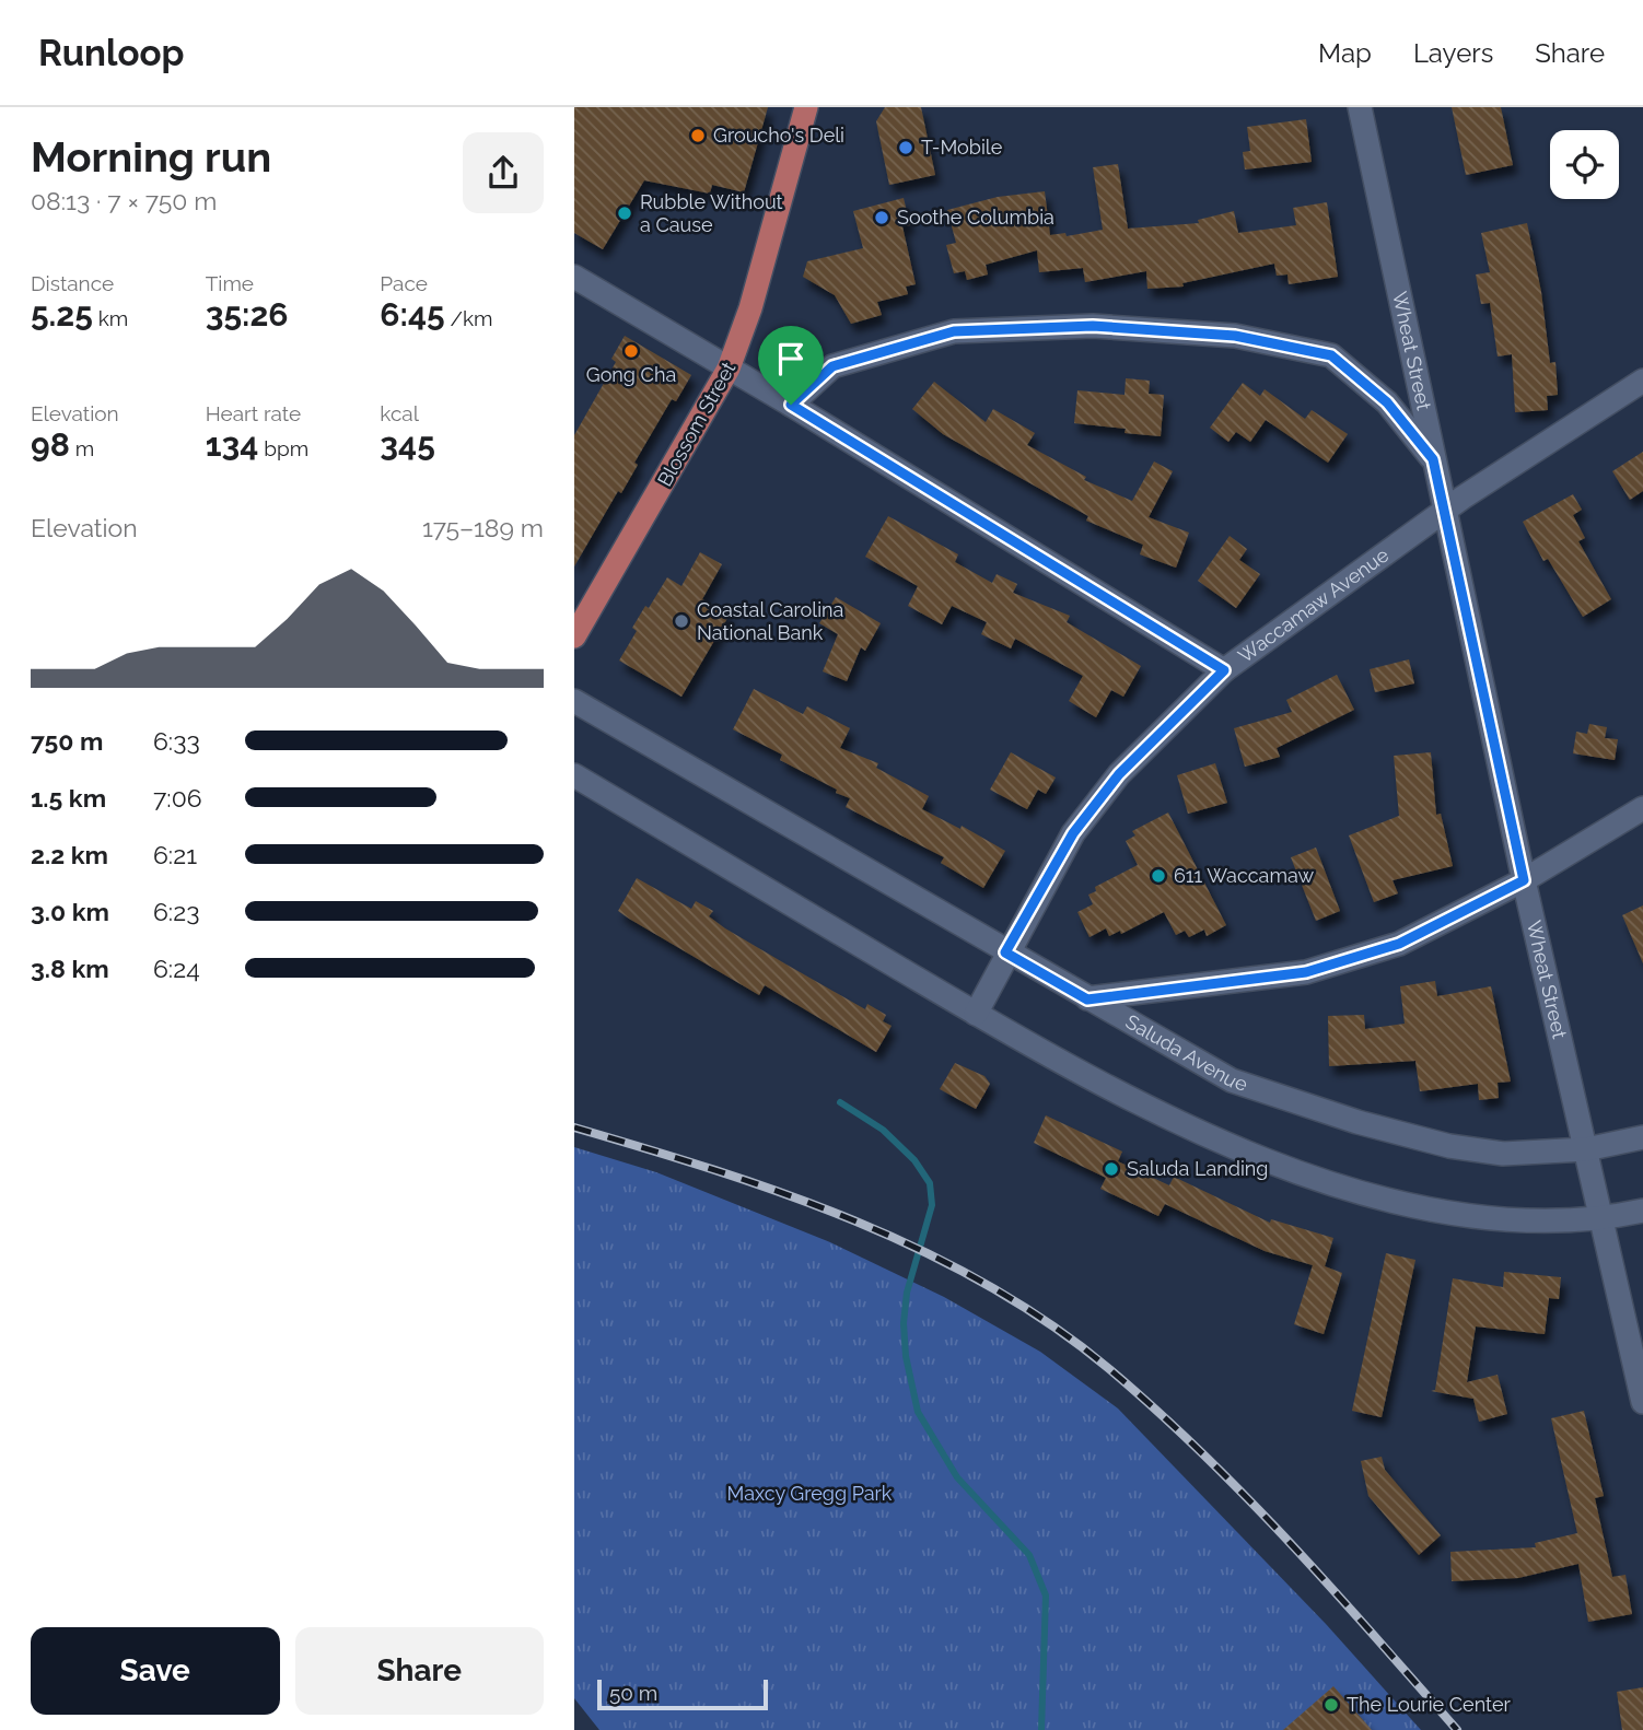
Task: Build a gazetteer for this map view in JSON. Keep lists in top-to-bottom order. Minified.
{"streets":{"main road":["Blossom Street"],"street":["Wheat Street","Waccamaw Avenue","Saluda Avenue"]},"crossings":[["Wheat Street","Waccamaw Avenue"],["Wheat Street","Saluda Avenue"],["Waccamaw Avenue","Saluda Avenue"]],"parks":["Maxcy Gregg Park"],"places":["Groucho's Deli","T-Mobile","Rubble Without a Cause","Soothe Columbia","Gong Cha","Coastal Carolina National Bank","611 Waccamaw","Saluda Landing","The Lourie Center"],"scale_bar":"50 m","page":{"header":"Runloop","nav":["Map","Layers","Share"],"heading":["Morning run","08:13 · 7 × 750 m"],"stats":[["Distance","5.25 km"],["Time","35:26"],["Pace","6:45 /km"],["Elevation","98 m"],["Heart rate","134 bpm"],["kcal","345"]],"chart":["Elevation","175–189 m"],"list":[{"name":"750 m","note":"6:33"},{"name":"1.5 km","note":"7:06"},{"name":"2.2 km","note":"6:21"},{"name":"3.0 km","note":"6:23"},{"name":"3.8 km","note":"6:24"}],"buttons":["Save","Share"],"scale":"50 m"}}
